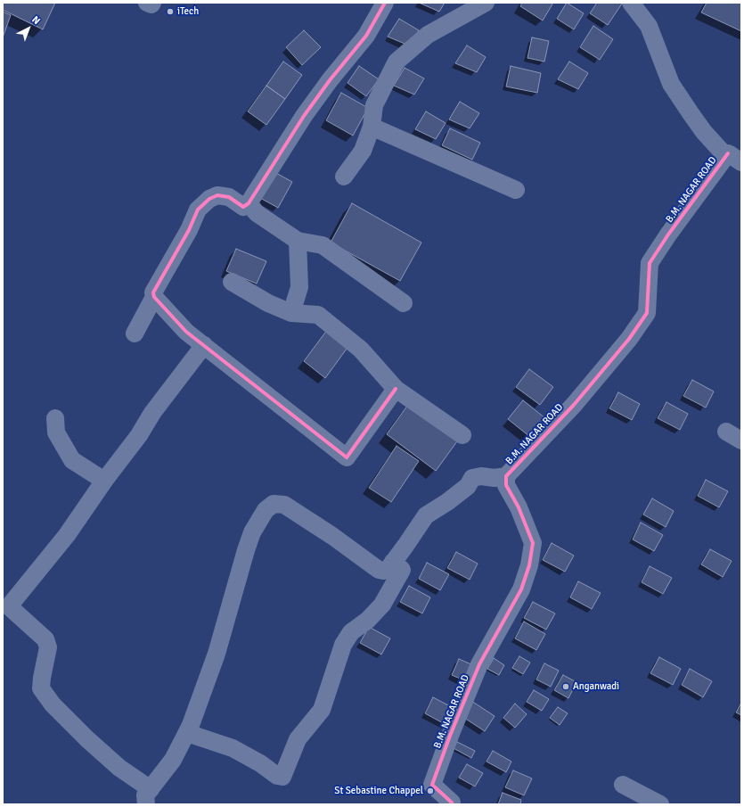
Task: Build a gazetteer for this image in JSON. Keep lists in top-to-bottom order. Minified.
{"streets":{"street":["B.M. NAGAR ROAD"]},"places":["iTech","Anganwadi","St Sebastine Chappel"],"north":"top right"}
